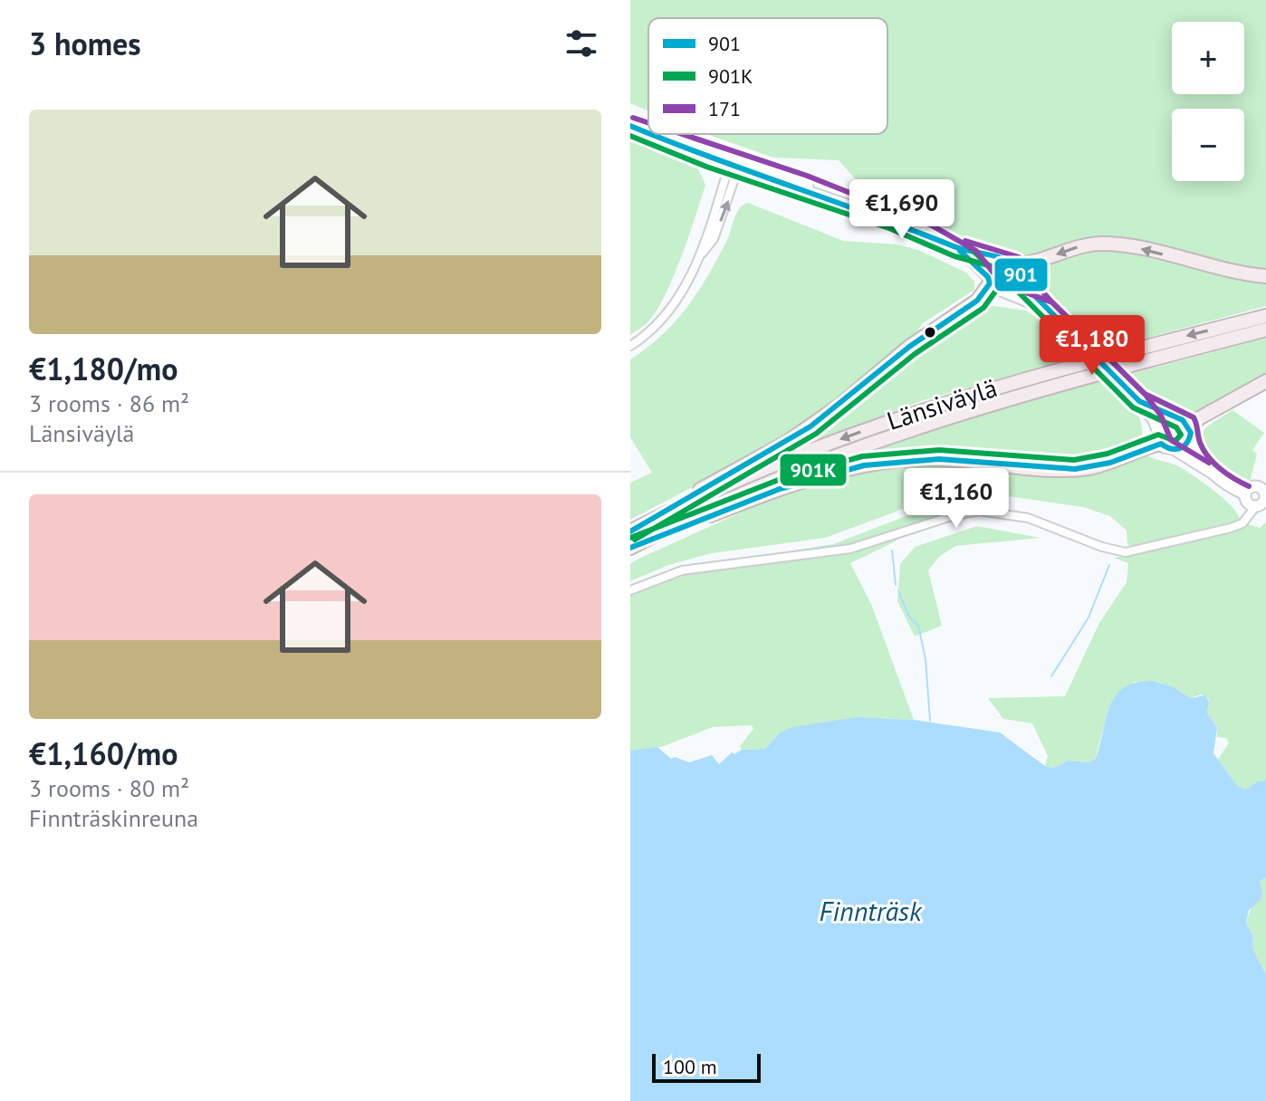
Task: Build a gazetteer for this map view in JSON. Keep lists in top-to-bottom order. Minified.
{"streets":{"highway":["Länsiväylä"]},"water":["Finnträsk"],"lines":["transit line 171","transit line 901","transit line 901K"],"legend":["901","901K","171"],"scale_bar":"100 m","page":{"heading":"3 homes","map_buttons":["+","−"],"list":[{"name":"€1,180/mo","note":"3 rooms · 86 m² · Länsiväylä"},{"name":"€1,160/mo","note":"3 rooms · 80 m² · Finnträskinreuna"}],"price":["€1,690","€1,180","€1,160"],"scale":"100 m"}}
